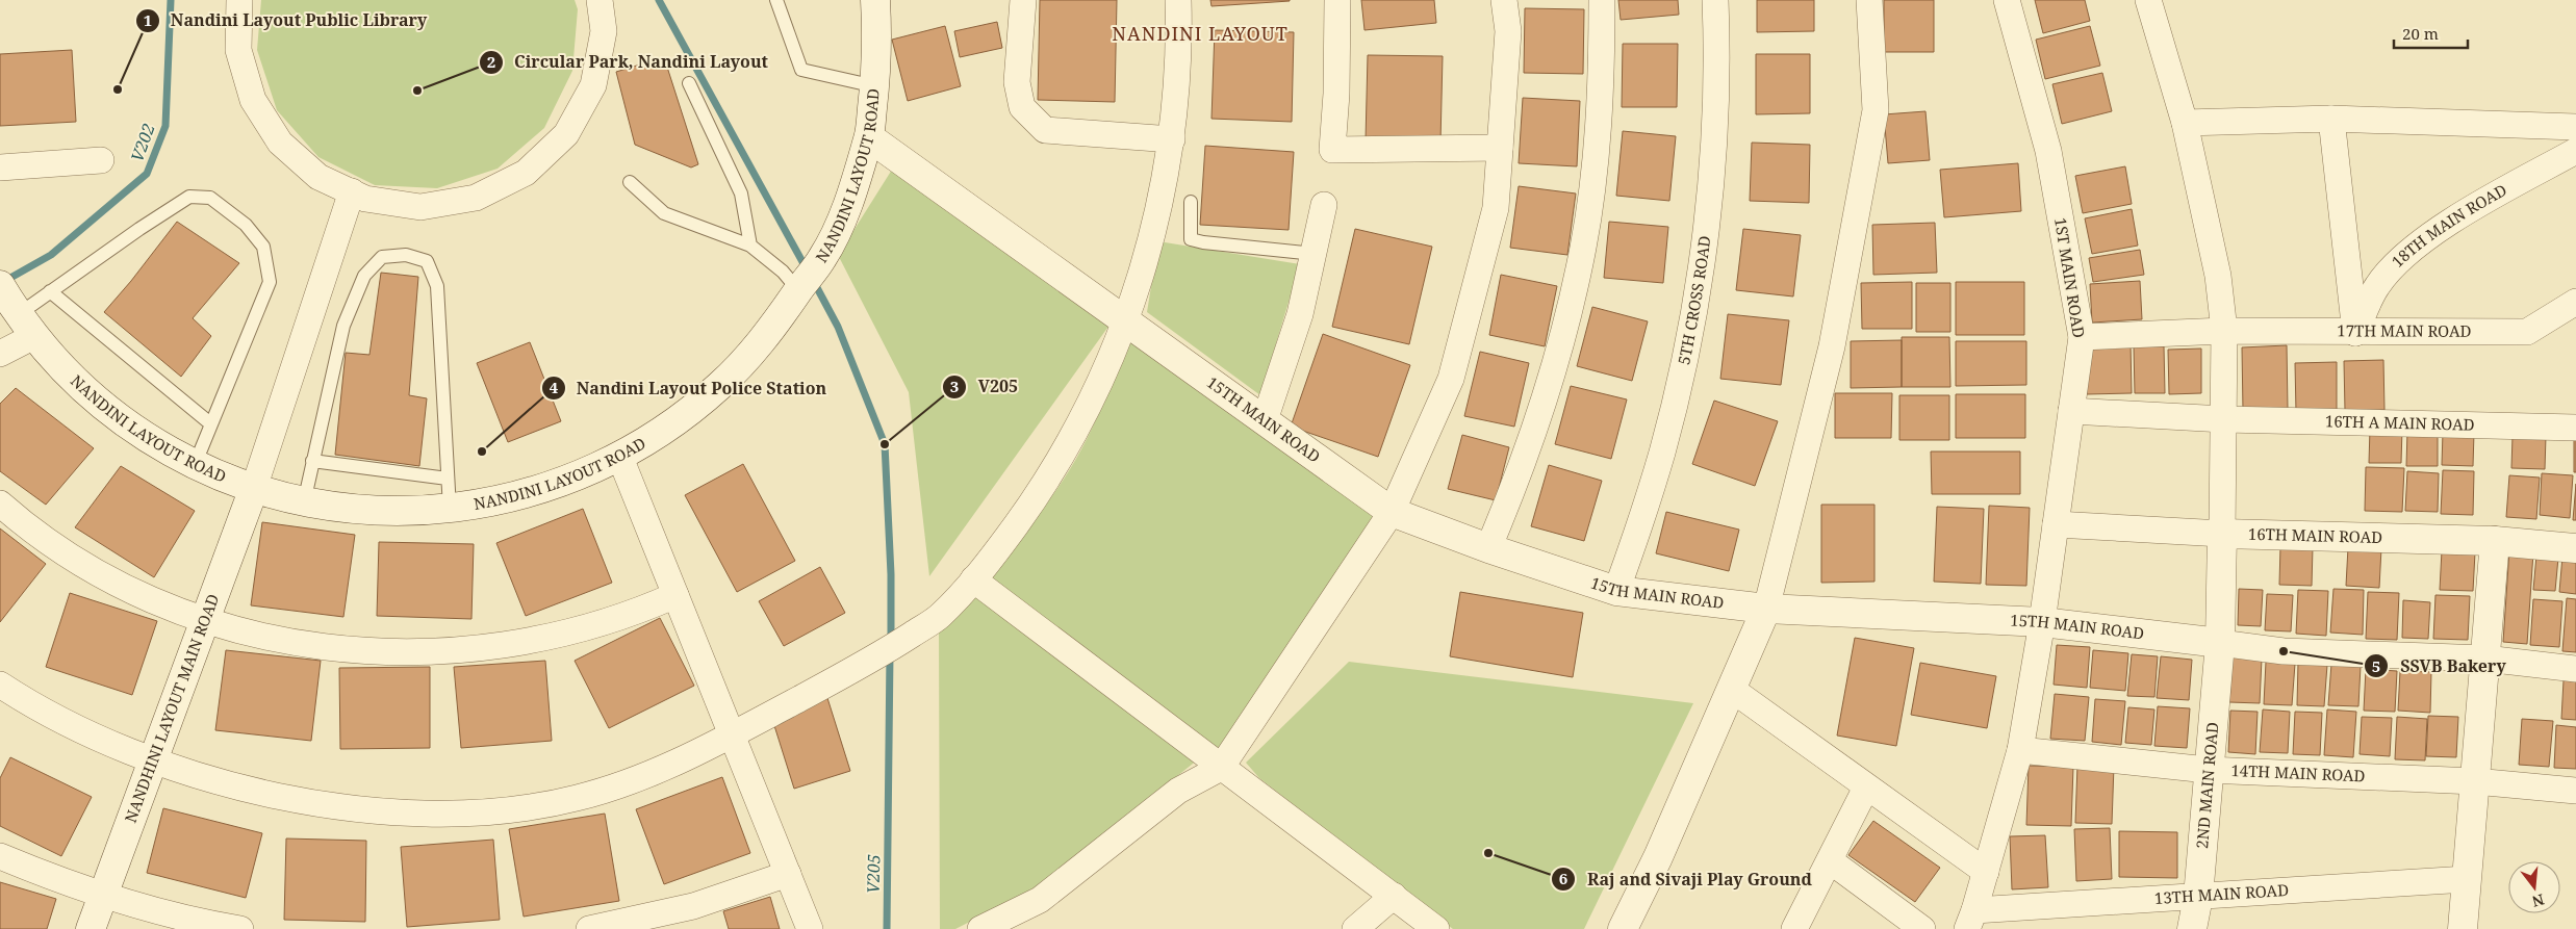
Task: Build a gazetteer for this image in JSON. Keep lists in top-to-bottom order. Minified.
{"streets":{"street":["NANDINI LAYOUT ROAD","18TH MAIN ROAD","1ST MAIN ROAD","5TH CROSS ROAD","17TH MAIN ROAD","15TH MAIN ROAD","16TH A MAIN ROAD","16TH MAIN ROAD","NANDHINI LAYOUT MAIN ROAD","14TH MAIN ROAD","2ND MAIN ROAD","13TH MAIN ROAD"]},"crossings":[["NANDINI LAYOUT ROAD","15TH MAIN ROAD"],["NANDINI LAYOUT ROAD","NANDHINI LAYOUT MAIN ROAD"],["18TH MAIN ROAD","17TH MAIN ROAD"],["1ST MAIN ROAD","17TH MAIN ROAD"],["1ST MAIN ROAD","15TH MAIN ROAD"],["1ST MAIN ROAD","16TH A MAIN ROAD"],["1ST MAIN ROAD","16TH MAIN ROAD"],["1ST MAIN ROAD","14TH MAIN ROAD"],["1ST MAIN ROAD","13TH MAIN ROAD"],["5TH CROSS ROAD","15TH MAIN ROAD"],["15TH MAIN ROAD","2ND MAIN ROAD"],["16TH MAIN ROAD","2ND MAIN ROAD"],["14TH MAIN ROAD","2ND MAIN ROAD"],["2ND MAIN ROAD","13TH MAIN ROAD"]],"districts":["NANDINI LAYOUT"],"water":["V202","V205"],"places":["Nandini Layout Public Library","Circular Park, Nandini Layout","V205","Nandini Layout Police Station","SSVB Bakery","Raj and Sivaji Play Ground"],"scale_bar":"20 m","north":"bottom"}
